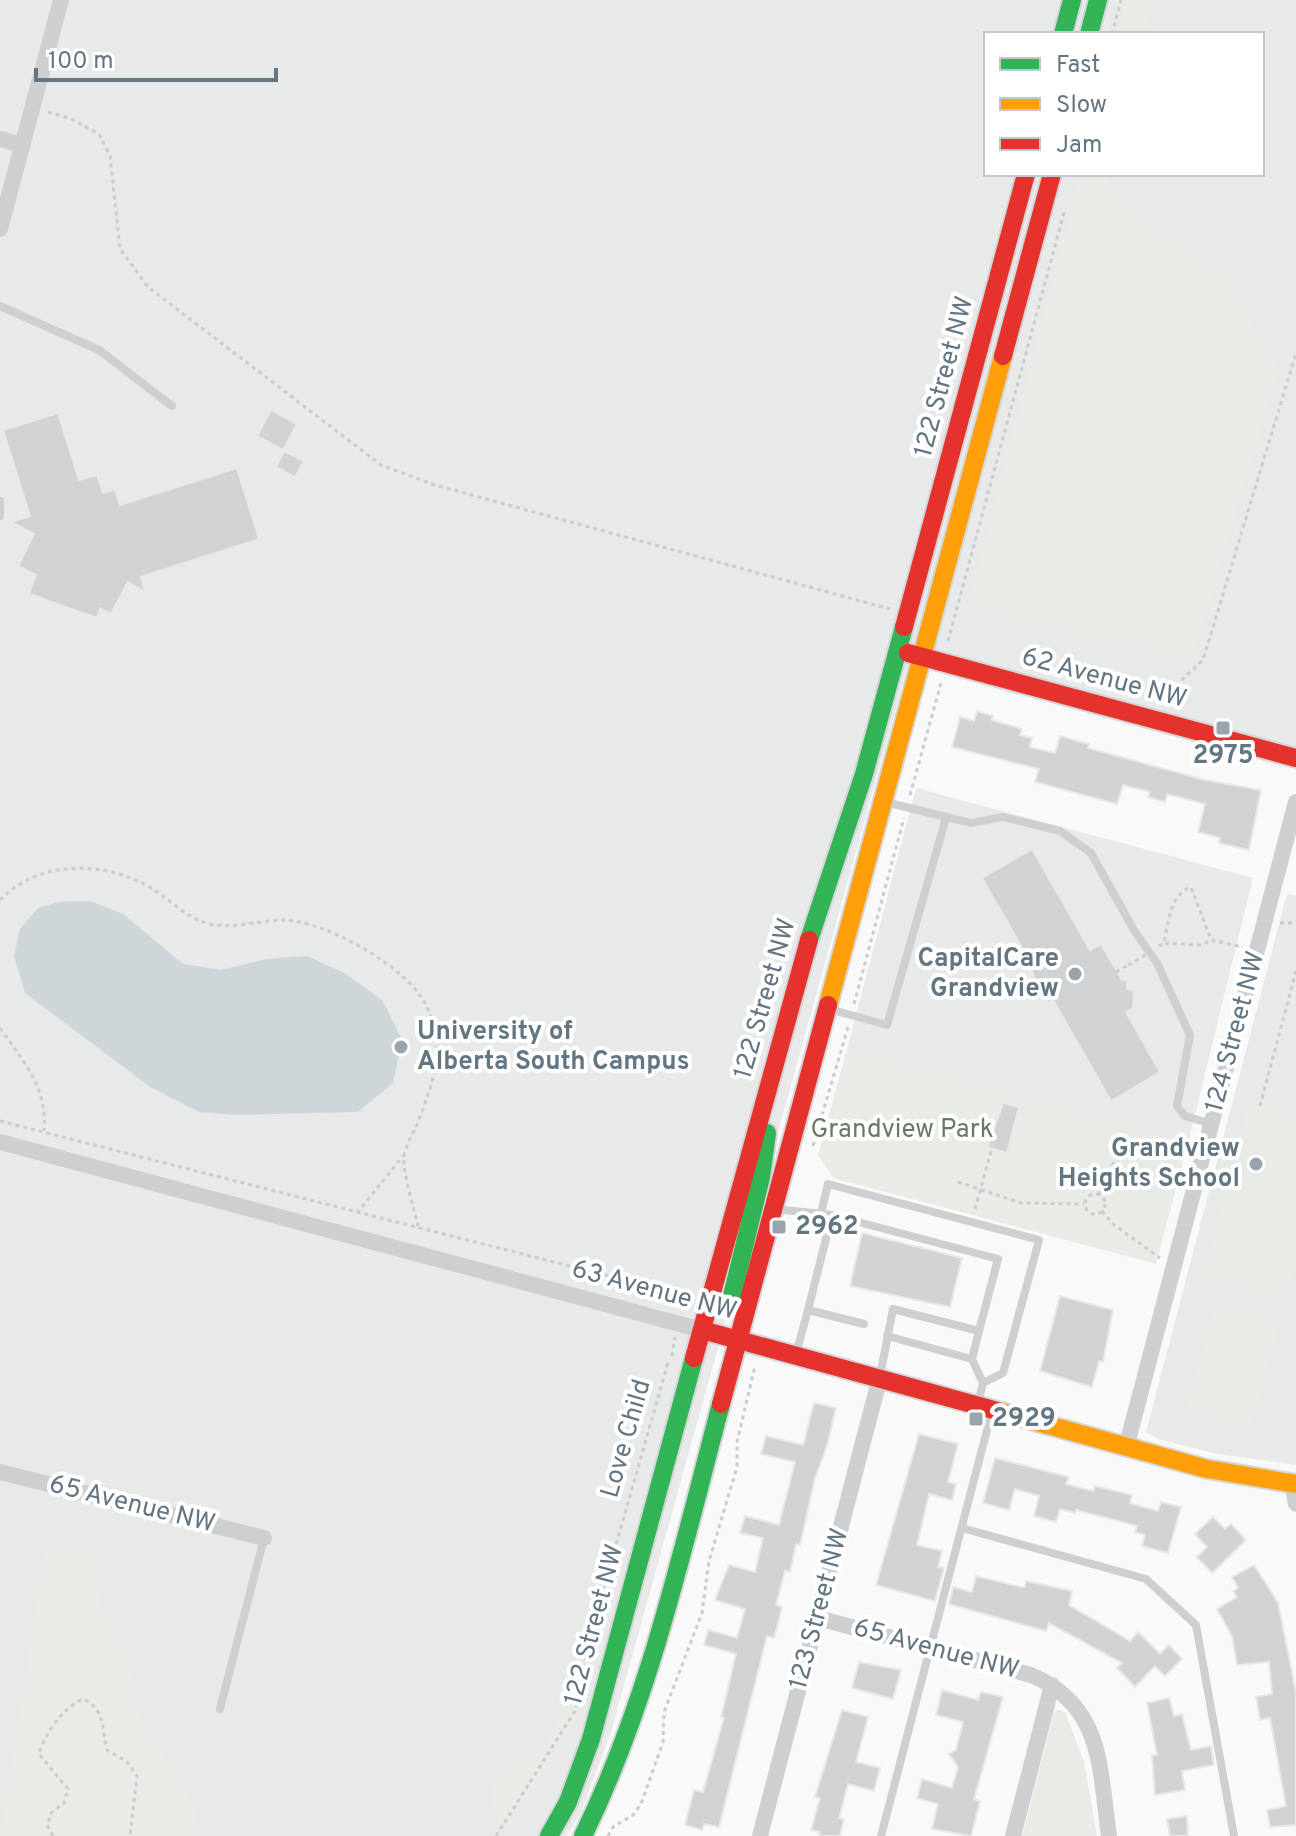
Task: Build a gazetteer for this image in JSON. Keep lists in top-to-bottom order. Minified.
{"streets":{"main road":["122 Street NW","62 Avenue NW","63 Avenue NW"],"street":["124 Street NW","65 Avenue NW","123 Street NW"],"path":["Love Child"]},"crossings":[["122 Street NW","62 Avenue NW"],["122 Street NW","63 Avenue NW"],["124 Street NW","63 Avenue NW"],["63 Avenue NW","123 Street NW"],["65 Avenue NW","123 Street NW"]],"parks":["Grandview Park"],"places":{"transit":["2975","2962","2929"],"other":["CapitalCare Grandview","University of Alberta South Campus","Grandview Heights School"]},"legend":["Fast","Slow","Jam"],"scale_bar":"100 m"}
